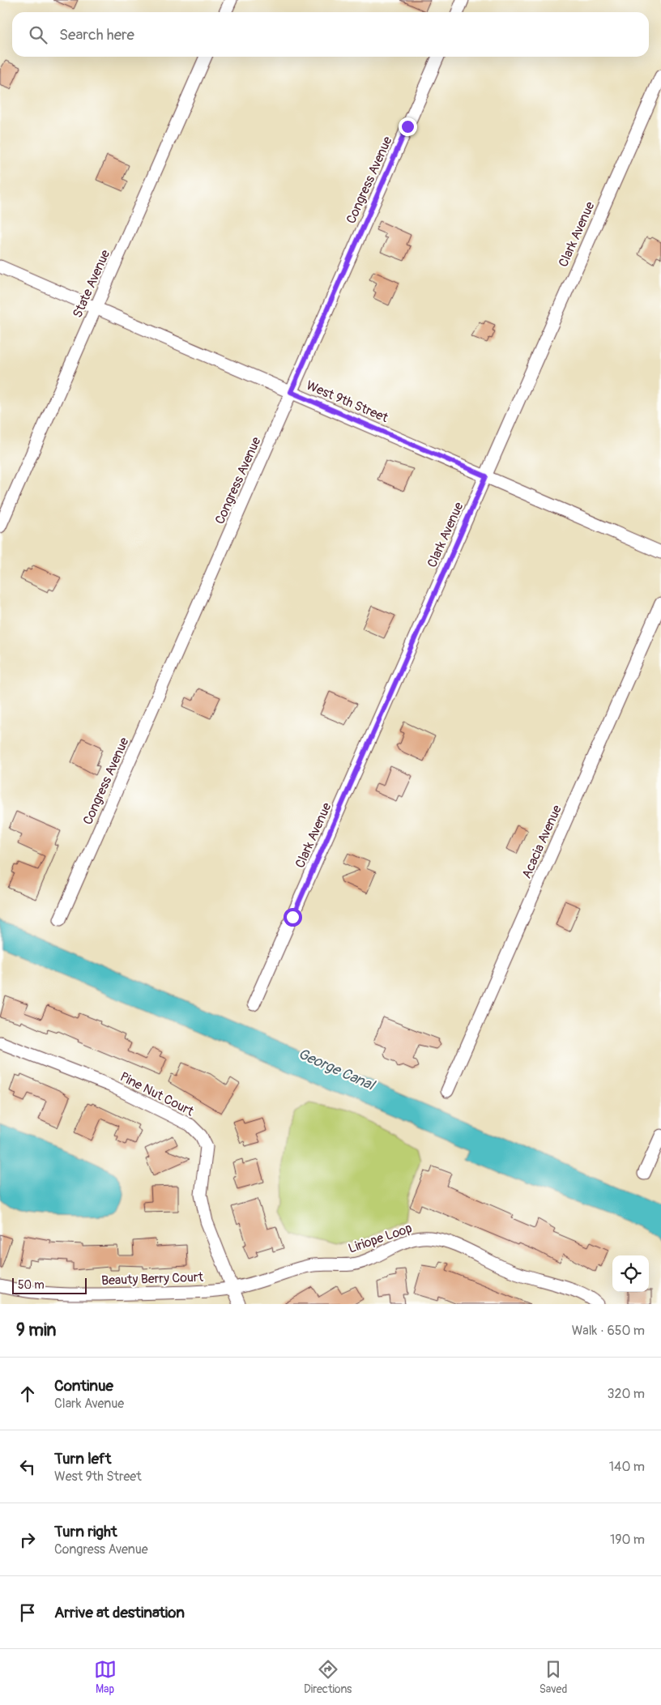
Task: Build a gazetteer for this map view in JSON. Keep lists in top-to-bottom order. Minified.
{"streets":{"street":["Congress Avenue","Clark Avenue","State Avenue","West 9th Street","Acacia Avenue","Pine Nut Court","Liriope Loop","Beauty Berry Court"]},"crossings":[["Congress Avenue","West 9th Street"],["Clark Avenue","West 9th Street"],["State Avenue","West 9th Street"],["Pine Nut Court","Liriope Loop"],["Pine Nut Court","Beauty Berry Court"],["Liriope Loop","Beauty Berry Court"]],"water":["George Canal"],"scale_bar":"50 m","page":{"search":"Search here","scale":"50 m","heading":["9 min","Walk · 650 m"],"list":[["Continue","Clark Avenue","320 m"],["Turn left","West 9th Street","140 m"],["Turn right","Congress Avenue","190 m"],"Arrive at destination"],"nav":["Map","Directions","Saved"]}}
